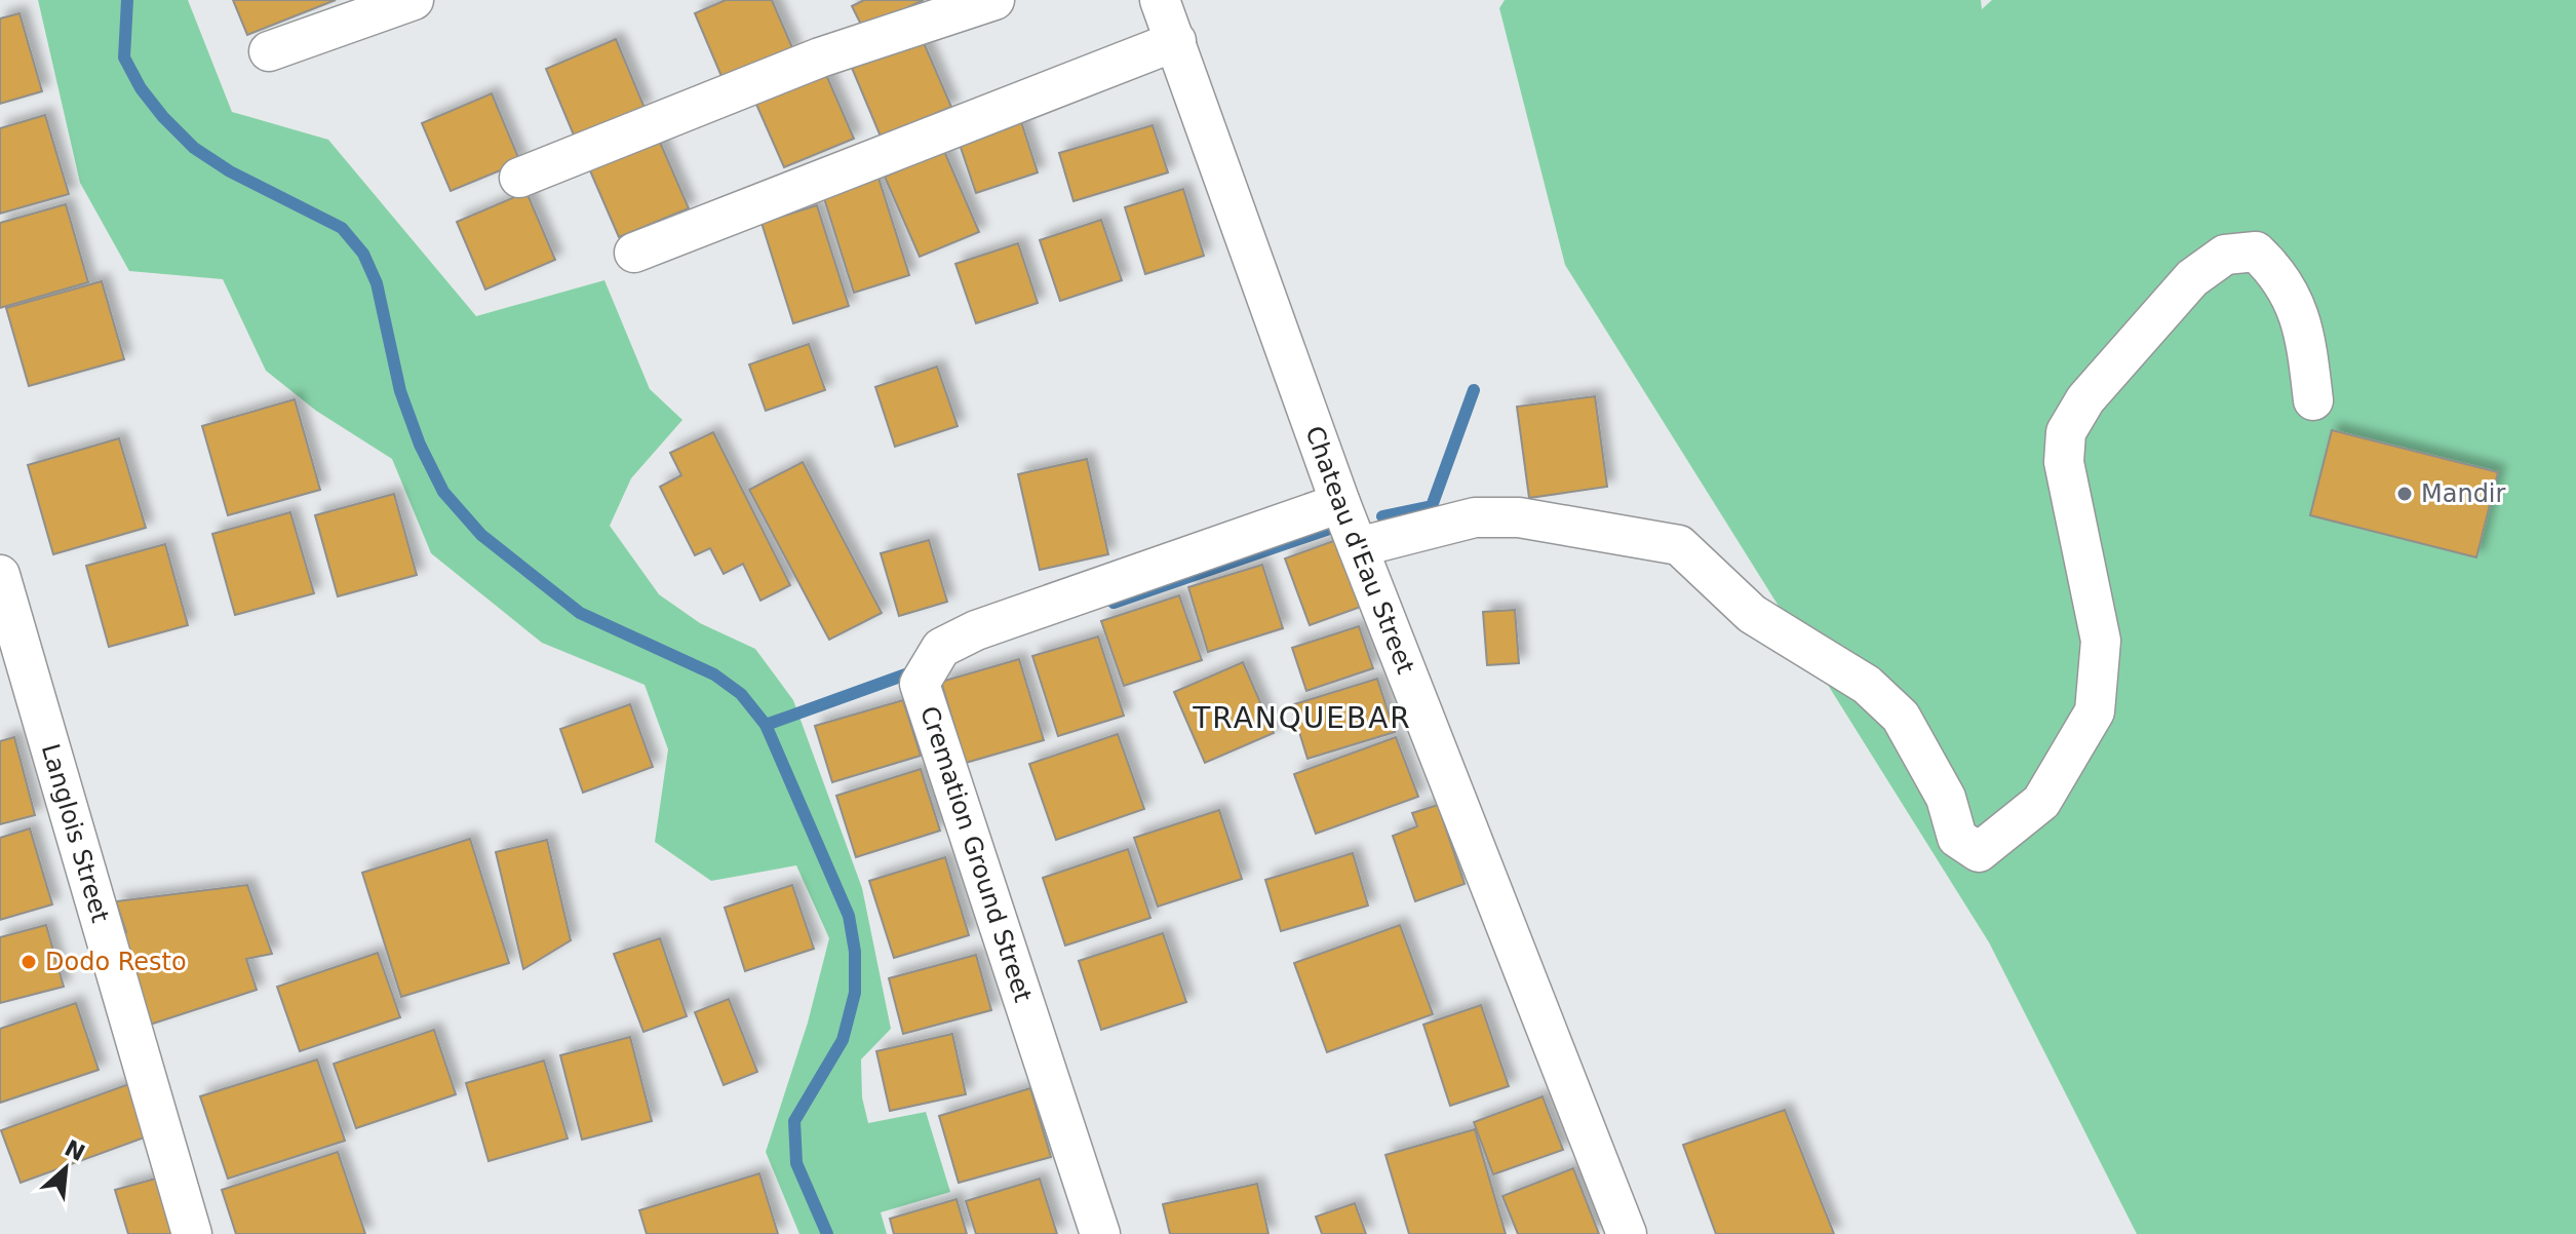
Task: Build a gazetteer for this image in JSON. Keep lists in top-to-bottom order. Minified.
{"streets":{"street":["Chateau d'Eau Street","Langlois Street","Cremation Ground Street"]},"crossings":[["Chateau d'Eau Street","Cremation Ground Street"]],"districts":["TRANQUEBAR"],"places":["Mandir","Dodo Resto"],"north":"top right"}
